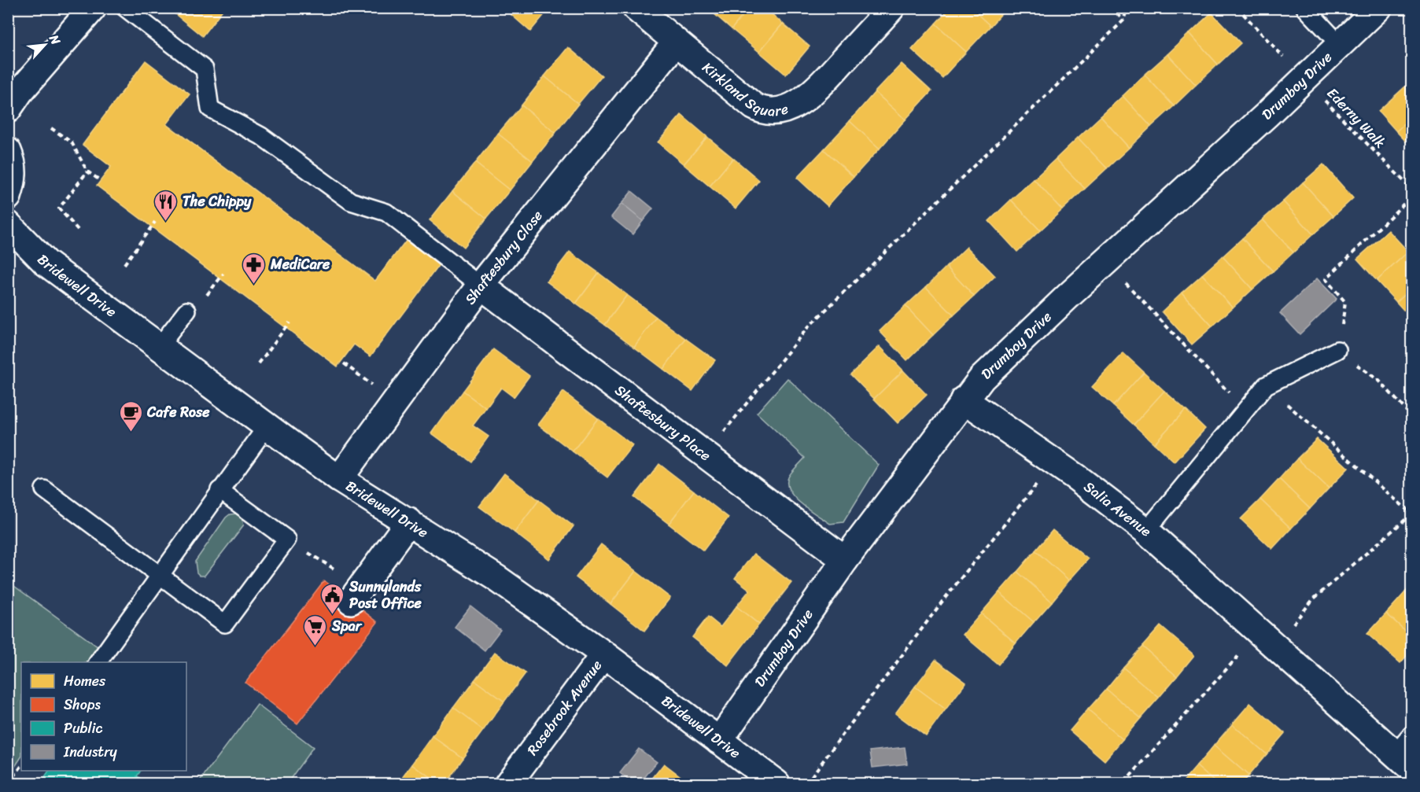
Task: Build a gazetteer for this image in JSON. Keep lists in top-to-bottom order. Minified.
{"streets":{"street":["Kirkland Square","Drumboy Drive","Shaftesbury Close","Bridewell Drive","Shaftesbury Place","Salia Avenue","Rosebrook Avenue"],"path":["Ederny Walk"]},"crossings":[["Kirkland Square","Shaftesbury Close"],["Drumboy Drive","Ederny Walk"],["Drumboy Drive","Bridewell Drive"],["Drumboy Drive","Shaftesbury Place"],["Drumboy Drive","Salia Avenue"],["Shaftesbury Close","Bridewell Drive"],["Shaftesbury Close","Shaftesbury Place"],["Bridewell Drive","Rosebrook Avenue"]],"places":{"restaurant":["The Chippy"],"pharmacy":["MediCare"],"cafe":["Cafe Rose"],"public building":["Sunnylands Post Office"],"supermarket":["Spar"]},"legend":["Homes","Shops","Public","Industry"],"north":"top right"}
